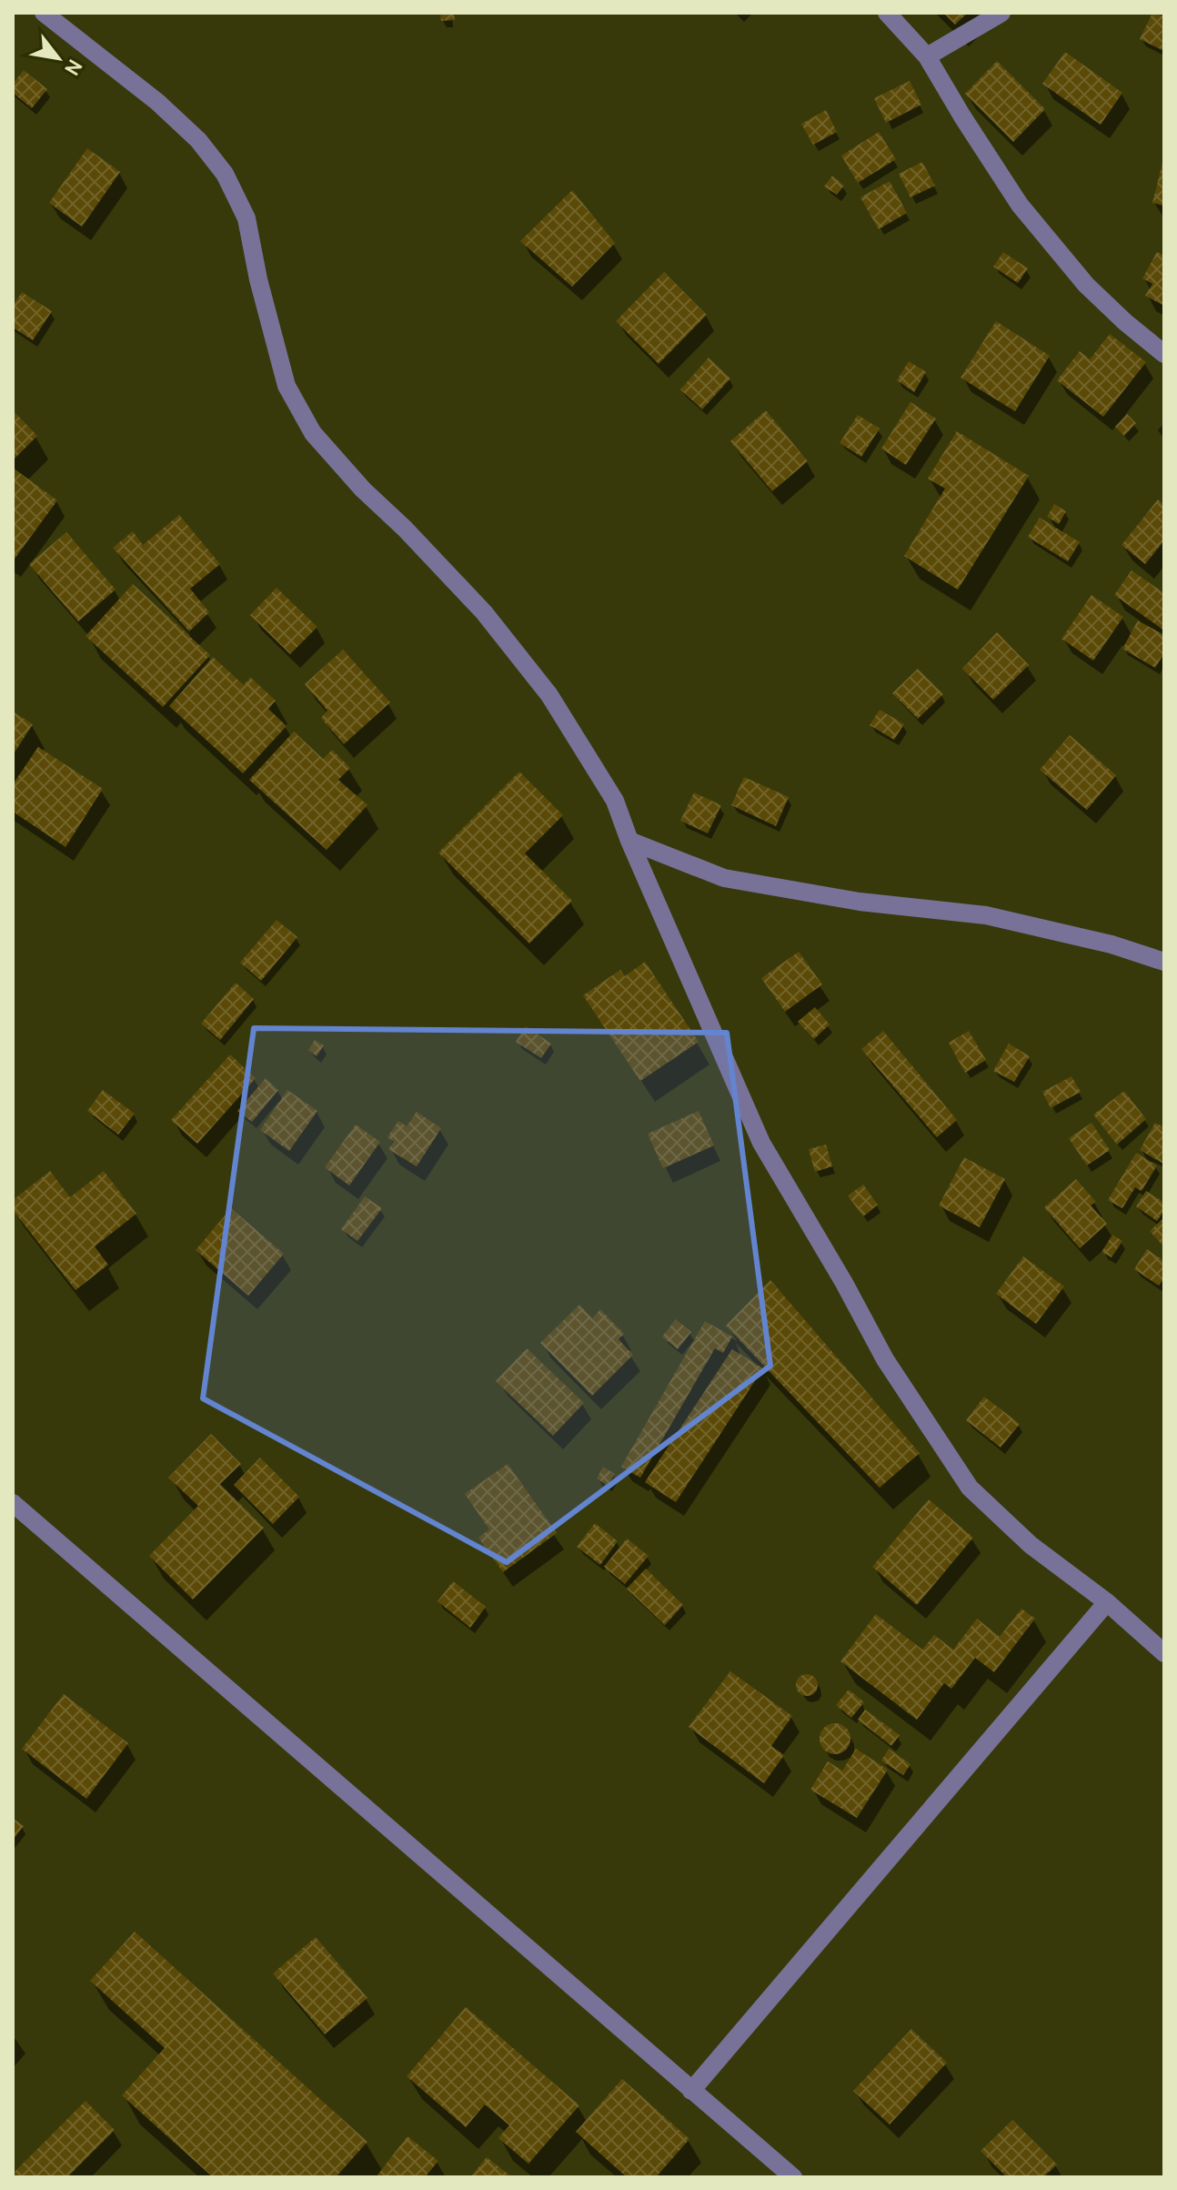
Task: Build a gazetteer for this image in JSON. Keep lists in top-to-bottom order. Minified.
{"north":"bottom right"}
